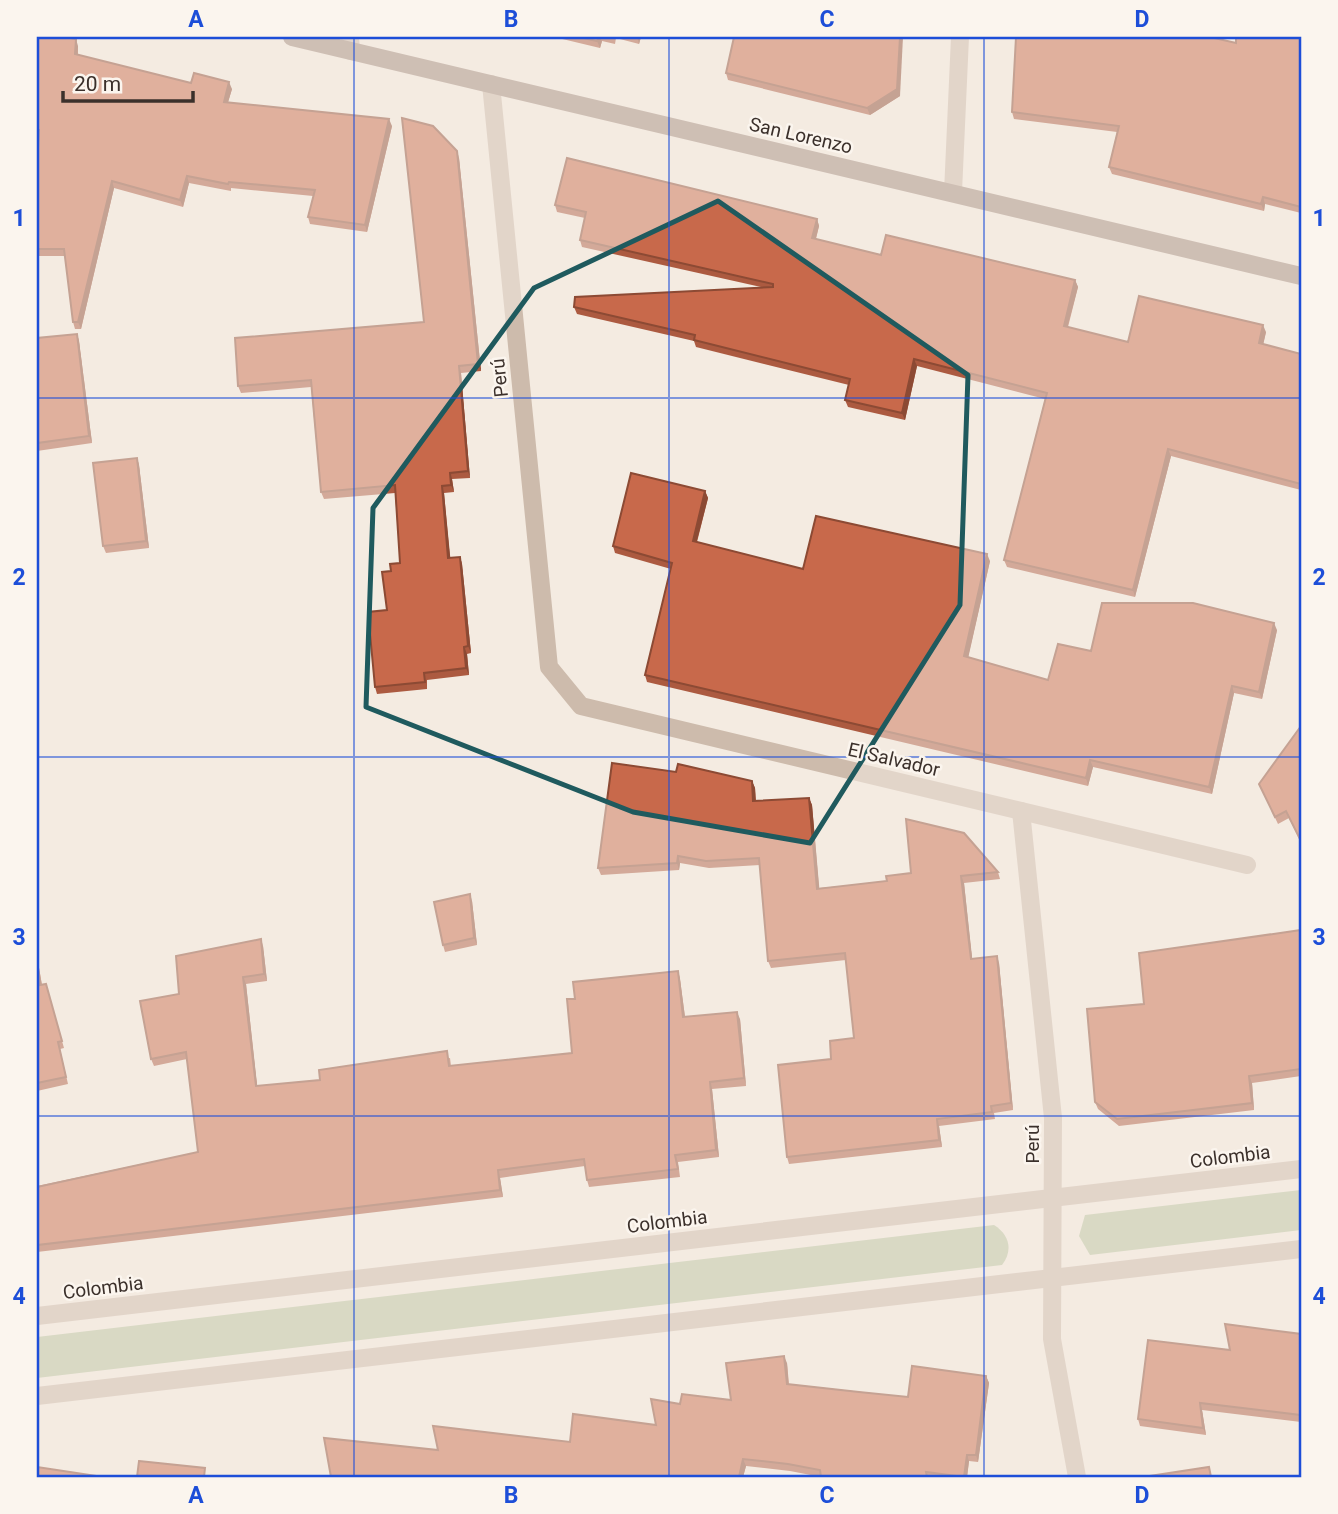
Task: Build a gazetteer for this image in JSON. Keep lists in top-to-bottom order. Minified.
{"streets":{"street":["San Lorenzo","Perú","El Salvador","Colombia"]},"crossings":[["San Lorenzo","Perú"],["Perú","El Salvador"],["Perú","Colombia"]],"scale_bar":"20 m","grid":{"columns":["A","B","C","D"],"rows":["1","2","3","4"]}}
